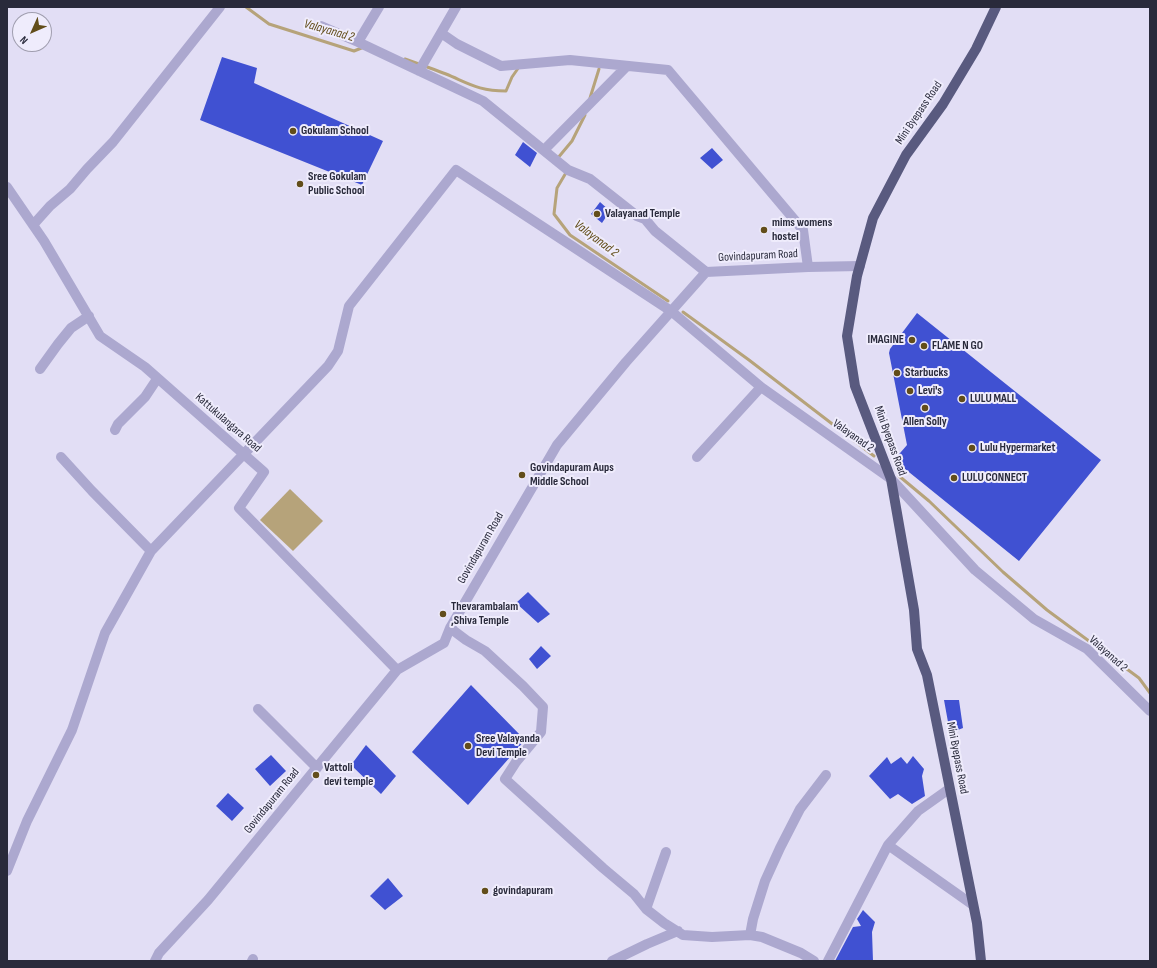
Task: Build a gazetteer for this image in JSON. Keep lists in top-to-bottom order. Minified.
{"streets":{"main road":["Mini Byepass Road"],"street":["Govindapuram Road","Kattukulangara Road","Valayanad 2"]},"crossings":[["Mini Byepass Road","Govindapuram Road"],["Mini Byepass Road","Valayanad 2"],["Govindapuram Road","Kattukulangara Road"],["Govindapuram Road","Valayanad 2"],["Kattukulangara Road","Valayanad 2"]],"water":["Valayanad 2"],"places":["Gokulam School","Sree Gokulam Public School","Valayanad Temple","mims womens hostel","IMAGINE","FLAME N GO","Starbucks","Levi's","LULU MALL","Allen Solly","Lulu Hypermarket","Govindapuram Aups Middle School","LULU CONNECT","Thevarambalam ,Shiva Temple","Sree Valayanda Devi Temple","Vattoli devi temple","govindapuram"],"north":"bottom left"}
